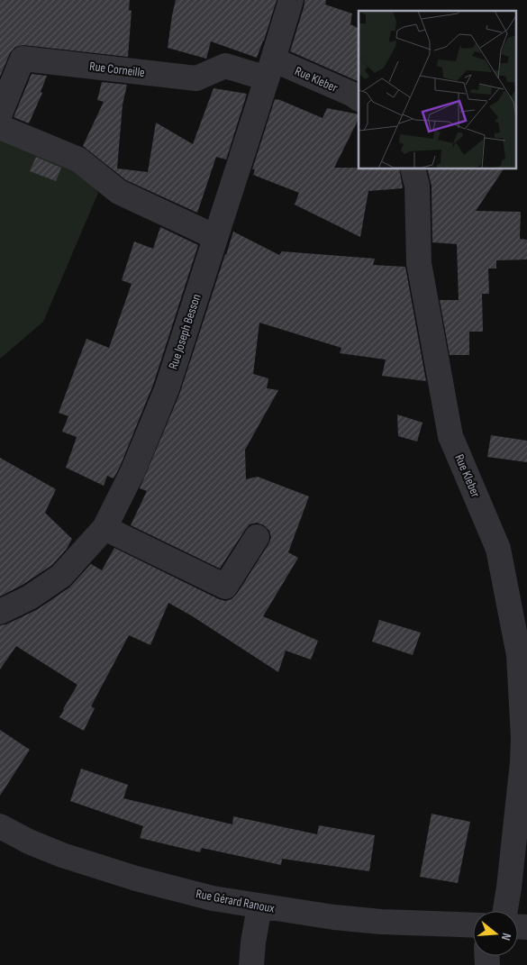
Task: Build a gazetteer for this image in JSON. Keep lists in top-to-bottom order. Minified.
{"streets":{"street":["Rue Corneille","Rue Kleber","Rue Joseph Besson","Rue Gérard Ranoux"]},"crossings":[["Rue Corneille","Rue Kleber"],["Rue Corneille","Rue Joseph Besson"],["Rue Kleber","Rue Joseph Besson"]],"north":"right"}
